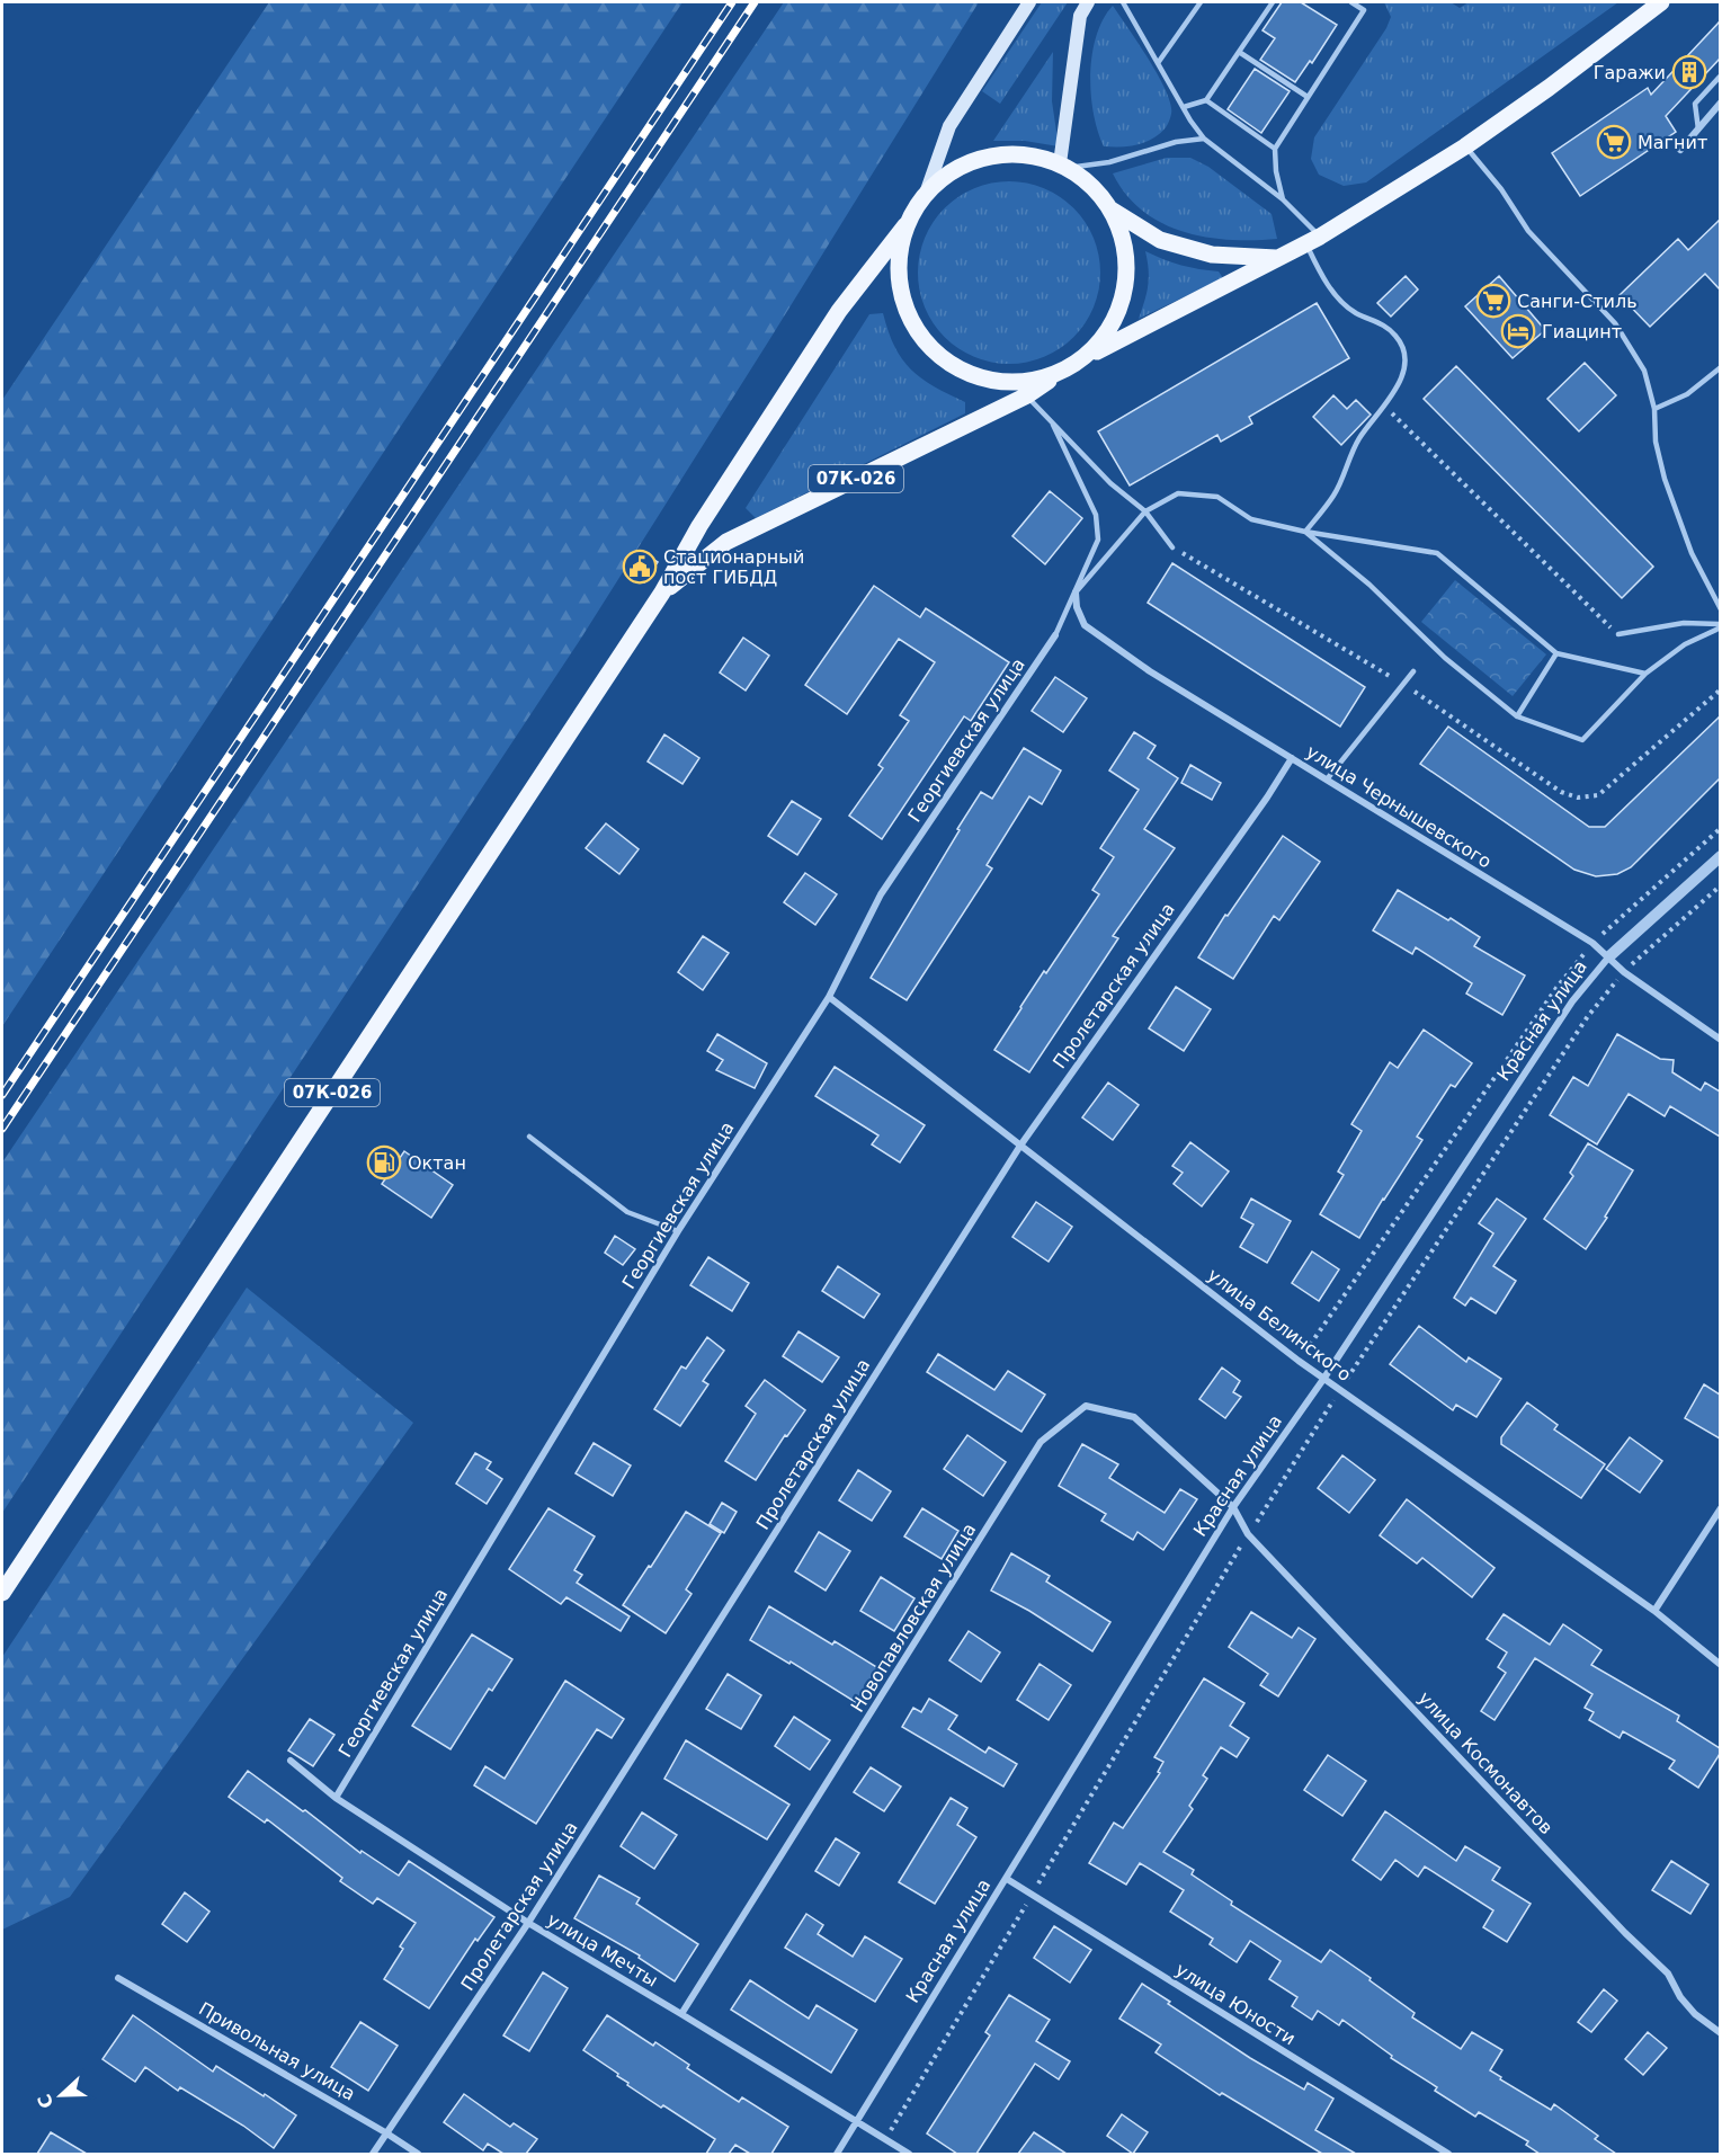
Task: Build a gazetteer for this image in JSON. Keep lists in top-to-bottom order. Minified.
{"streets":{"main road":["07К-026"],"street":["Георгиевская улица","улица Чернышевского","Пролетарская улица","Красная улица","улица Белинского","Новопавловская улица","улица Космонавтов","улица Мечты","улица Юности","Привольная улица"]},"crossings":[["Георгиевская улица","улица Белинского"],["Георгиевская улица","улица Мечты"],["улица Чернышевского","Пролетарская улица"],["улица Чернышевского","Красная улица"],["Пролетарская улица","улица Белинского"],["Пролетарская улица","улица Мечты"],["Пролетарская улица","Привольная улица"],["Красная улица","улица Белинского"],["Красная улица","Новопавловская улица"],["Красная улица","улица Космонавтов"],["Красная улица","улица Мечты"],["Красная улица","улица Юности"],["Новопавловская улица","улица Космонавтов"],["Новопавловская улица","улица Мечты"]],"places":{"building":["Гаражи"],"supermarket":["Магнит","Санги-Стиль"],"hotel":["Гиацинт"],"public building":["Стационарный пост ГИБДД"],"fuel station":["Октан"]},"north":"left"}
